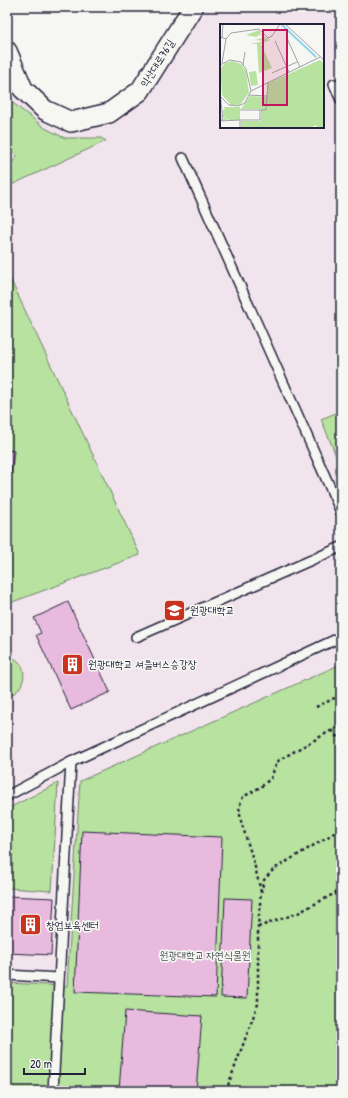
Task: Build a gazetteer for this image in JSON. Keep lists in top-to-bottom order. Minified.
{"streets":{"street":["익산대로76길"]},"parks":["원광대학교 자연식물원"],"places":{"school or university":["원광대학교"],"building":["원광대학교 셔틀버스승강장","창업보육센터"]},"scale_bar":"20 m"}
